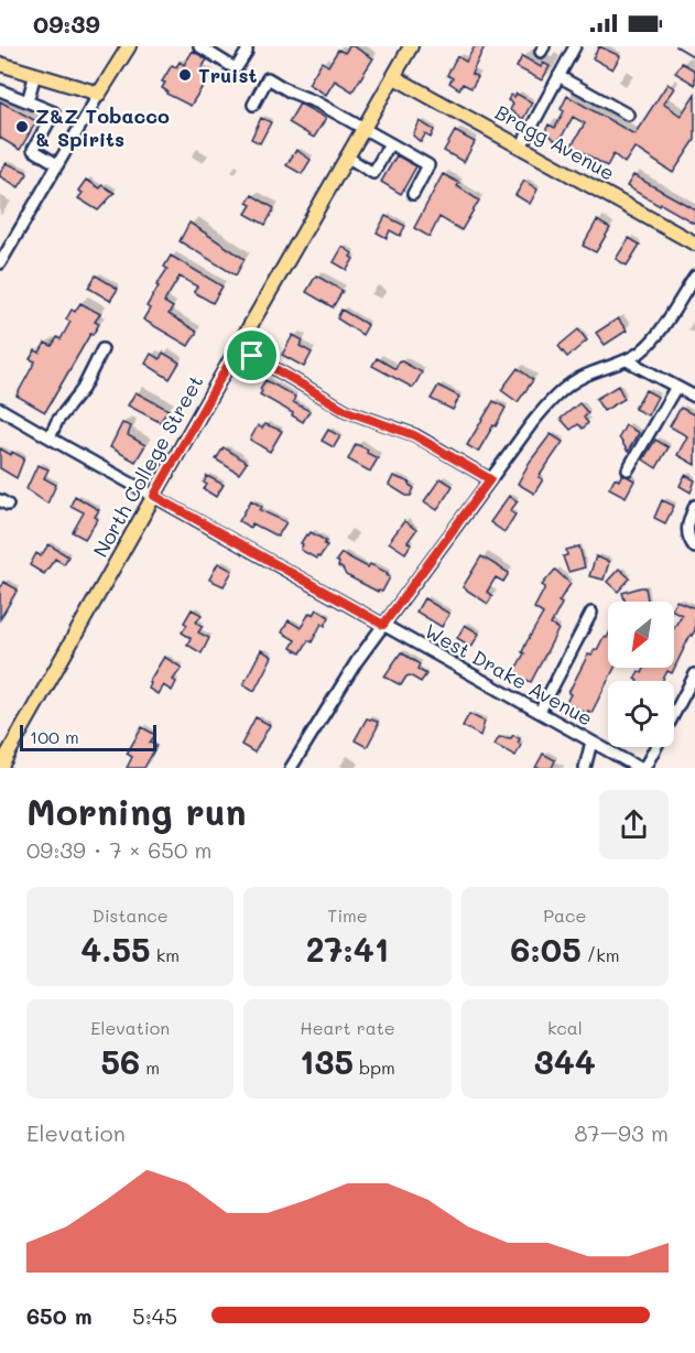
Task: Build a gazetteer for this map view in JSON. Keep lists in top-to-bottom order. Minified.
{"streets":{"main road":["Bragg Avenue","North College Street"],"street":["West Drake Avenue"]},"crossings":[["Bragg Avenue","North College Street"],["North College Street","West Drake Avenue"]],"places":["Truist","Z&Z Tobacco & Spirits"],"scale_bar":"100 m","north":"bottom left","page":{"status":"09:39","scale":"100 m","heading":["Morning run","09:39 · 7 × 650 m"],"stats":[["Distance","4.55 km"],["Time","27:41"],["Pace","6:05 /km"],["Elevation","56 m"],["Heart rate","135 bpm"],["kcal","344"]],"chart":["Elevation","87–93 m"],"list":[{"name":"650 m","note":"5:45"}]}}
